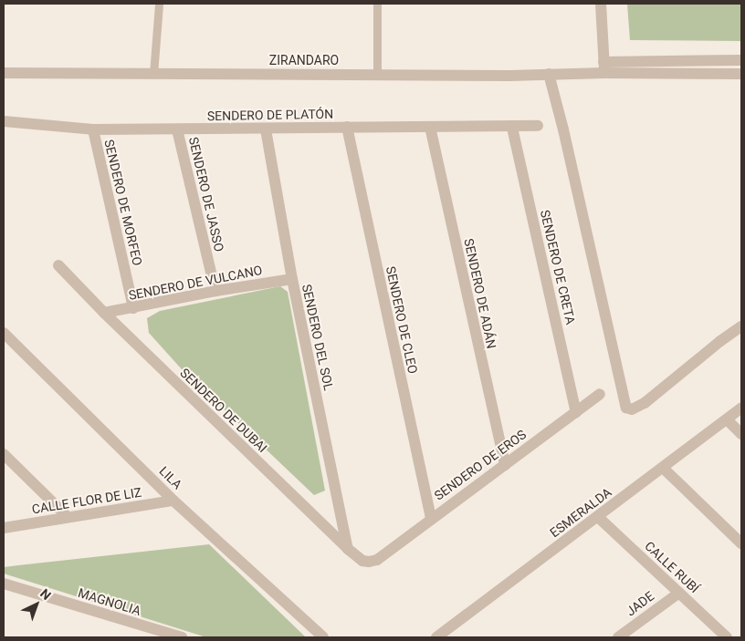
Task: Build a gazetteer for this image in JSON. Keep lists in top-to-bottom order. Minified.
{"streets":{"street":["ZIRANDARO","SENDERO DE PLATÓN","SENDERO DE JASSO","SENDERO DE MORFEO","SENDERO DE CRETA","SENDERO DE VULCANO","SENDERO DE ADÁN","SENDERO DE CLEO","SENDERO DEL SOL","SENDERO DE DUBAI","SENDERO DE EROS","LILA","CALLE FLOR DE LIZ","ESMERALDA","CALLE RUBÍ","MAGNOLIA","JADE"]},"crossings":[["SENDERO DE PLATÓN","SENDERO DE JASSO"],["SENDERO DE PLATÓN","SENDERO DE MORFEO"],["SENDERO DE PLATÓN","SENDERO DE CRETA"],["SENDERO DE PLATÓN","SENDERO DE ADÁN"],["SENDERO DE PLATÓN","SENDERO DE CLEO"],["SENDERO DE PLATÓN","SENDERO DEL SOL"],["SENDERO DE JASSO","SENDERO DE VULCANO"],["SENDERO DE MORFEO","SENDERO DE VULCANO"],["SENDERO DE CRETA","SENDERO DE EROS"],["SENDERO DE VULCANO","SENDERO DEL SOL"],["SENDERO DE VULCANO","SENDERO DE DUBAI"],["SENDERO DE ADÁN","SENDERO DE EROS"],["SENDERO DE CLEO","SENDERO DE EROS"],["SENDERO DEL SOL","SENDERO DE DUBAI"],["SENDERO DE DUBAI","SENDERO DE EROS"],["LILA","CALLE FLOR DE LIZ"],["ESMERALDA","CALLE RUBÍ"],["CALLE RUBÍ","JADE"]],"north":"top right"}
